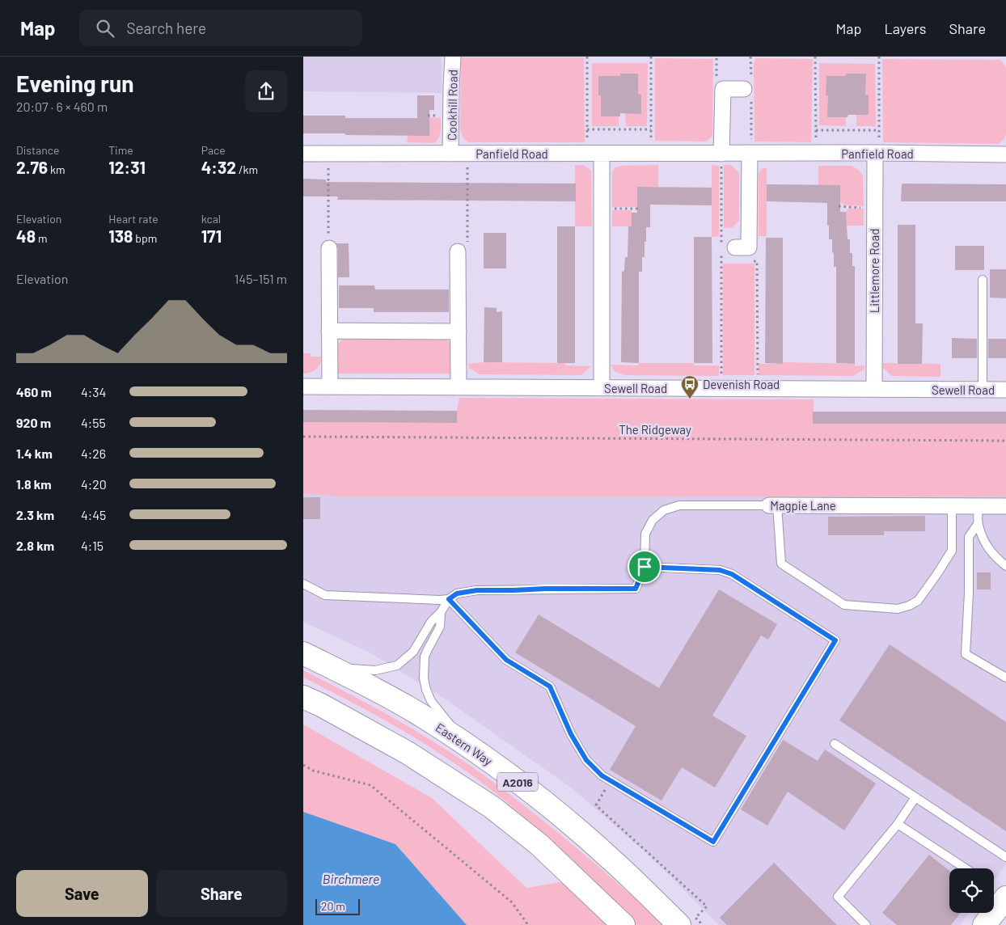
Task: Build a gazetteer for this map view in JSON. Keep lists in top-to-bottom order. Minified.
{"streets":{"main road":["Eastern Way","A2016"],"street":["Cookhill Road","Panfield Road","Littlemore Road","Sewell Road","Magpie Lane"],"path":["The Ridgeway"]},"crossings":[["Cookhill Road","Panfield Road"],["Panfield Road","Littlemore Road"],["Littlemore Road","Sewell Road"]],"water":["Birchmere"],"places":{"bus stop":["Devenish Road"]},"scale_bar":"20 m","page":{"header":"Map","search":"Search here","nav":["Map","Layers","Share"],"heading":["Evening run","20:07 · 6 × 460 m"],"stats":[["Distance","2.76 km"],["Time","12:31"],["Pace","4:32 /km"],["Elevation","48 m"],["Heart rate","138 bpm"],["kcal","171"]],"chart":["Elevation","145–151 m"],"list":[{"name":"460 m","note":"4:34"},{"name":"920 m","note":"4:55"},{"name":"1.4 km","note":"4:26"},{"name":"1.8 km","note":"4:20"},{"name":"2.3 km","note":"4:45"},{"name":"2.8 km","note":"4:15"}],"buttons":["Save","Share"],"scale":"20 m"}}
